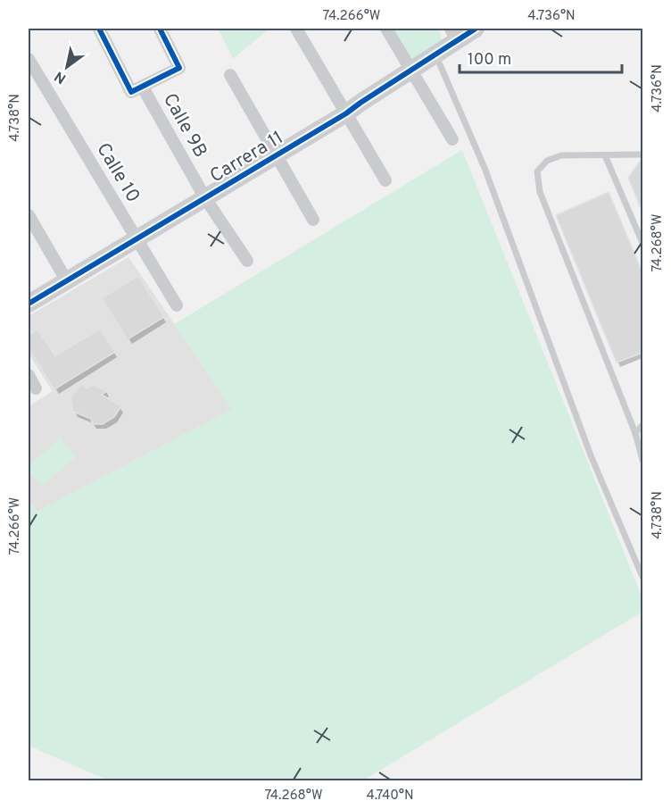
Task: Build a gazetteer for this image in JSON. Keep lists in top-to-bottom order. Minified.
{"streets":{"street":["Calle 9B","Carrera 11","Calle 10"]},"crossings":[["Calle 9B","Carrera 11"],["Carrera 11","Calle 10"]],"scale_bar":"100 m","north":"bottom left","coordinates":["74.266°W","4.736°N","4.738°N","74.268°W","4.740°N"]}
